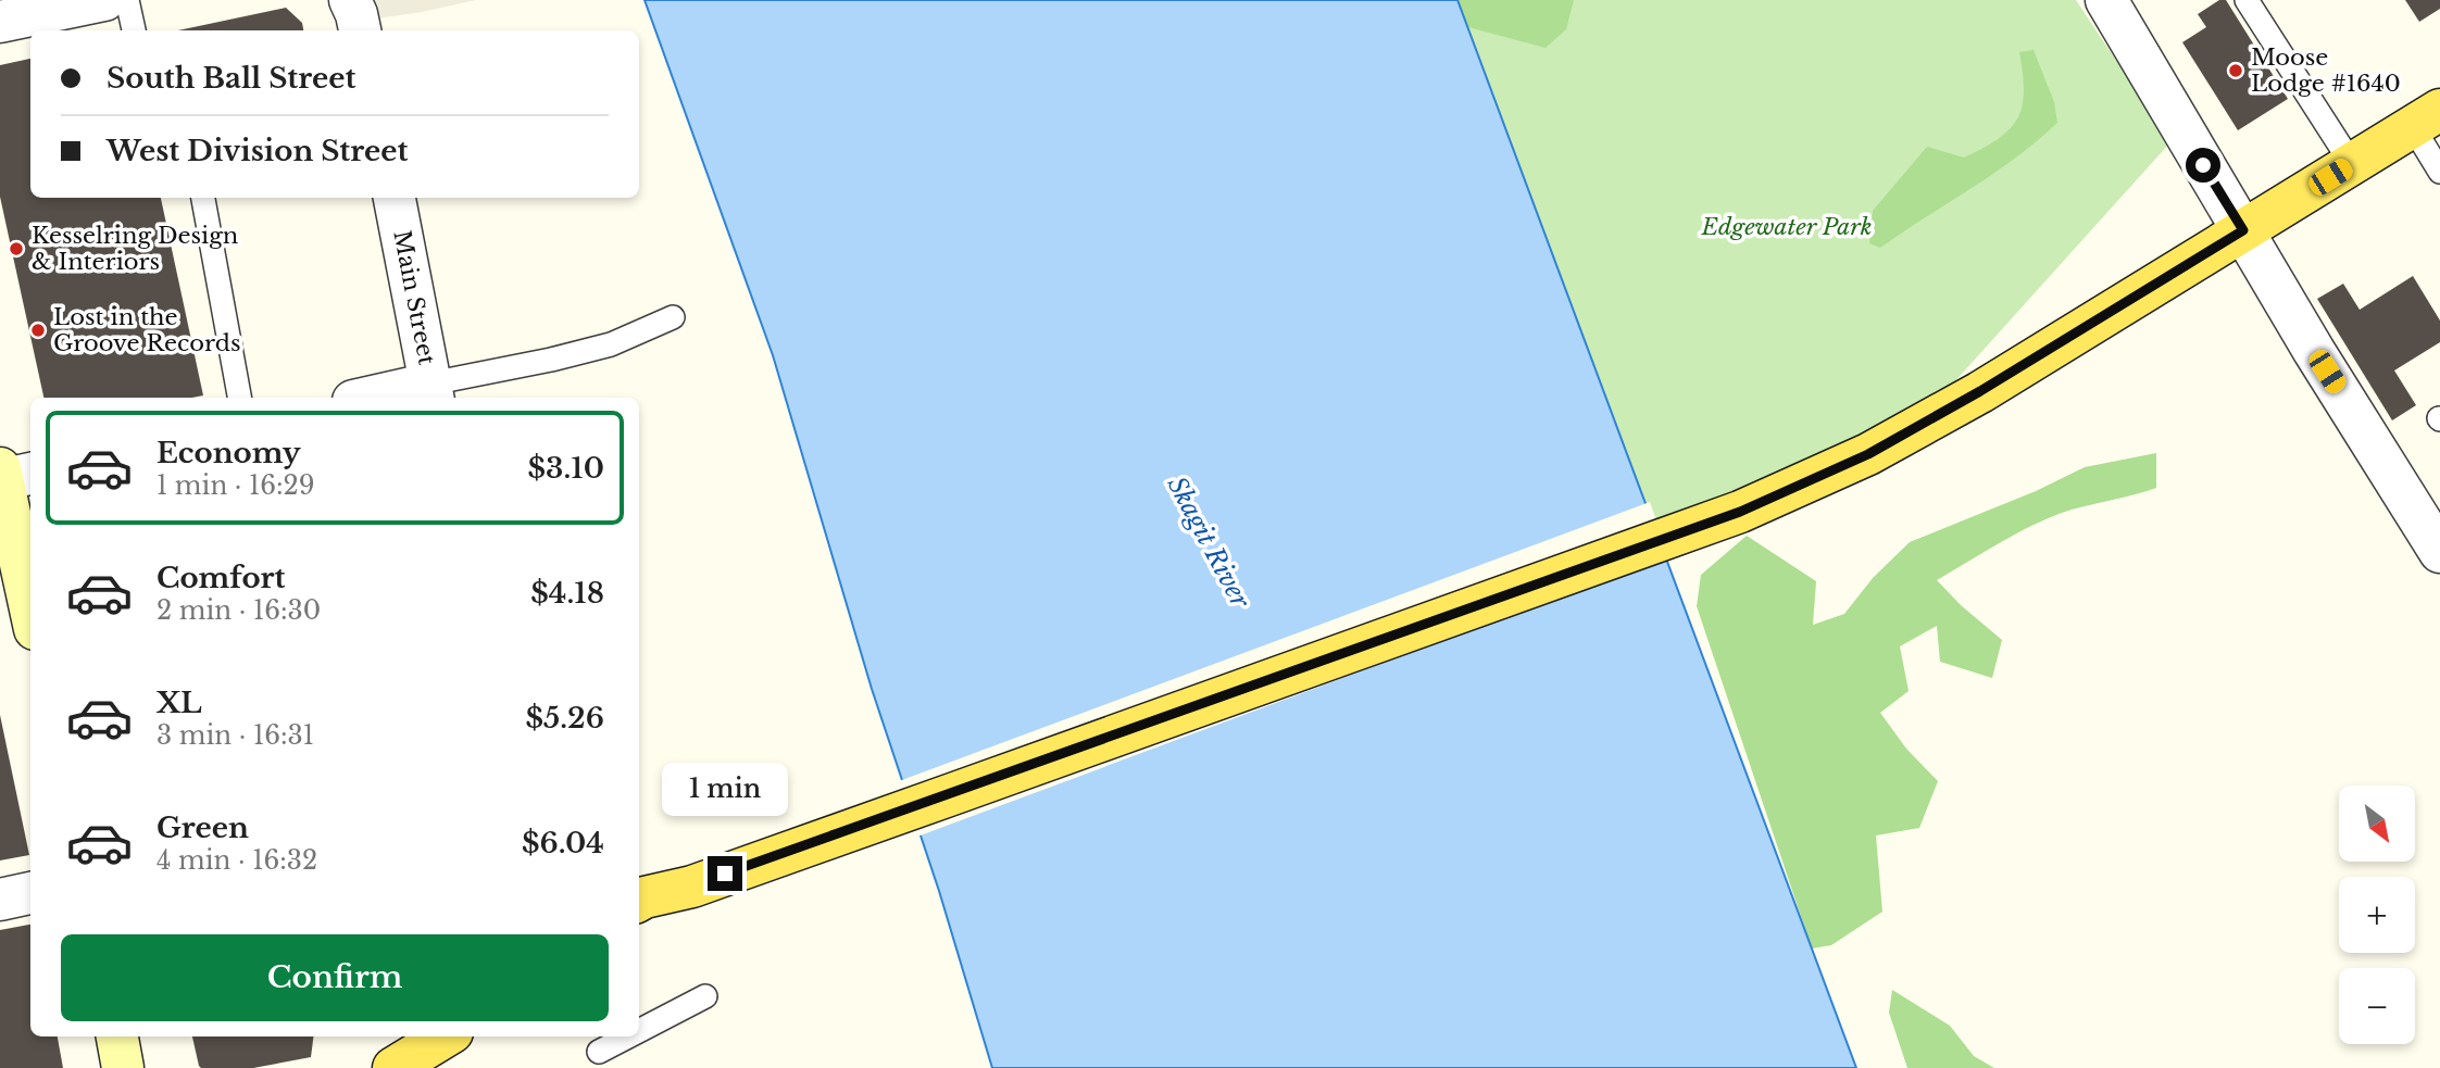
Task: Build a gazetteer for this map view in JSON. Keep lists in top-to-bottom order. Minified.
{"streets":{"street":["Main Street"]},"water":["Skagit River"],"parks":["Edgewater Park"],"places":["Moose Lodge #1640","Kesselring Design & Interiors","Lost in the Groove Records"],"north":"bottom right","page":{"banner":["South Ball Street","West Division Street"],"list":[{"name":"Economy","note":"1 min · 16:29","value":"$3.10"},{"name":"Comfort","note":"2 min · 16:30","value":"$4.18"},{"name":"XL","note":"3 min · 16:31","value":"$5.26"},{"name":"Green","note":"4 min · 16:32","value":"$6.04"}],"bubble":"1 min","map_buttons":["+","−"],"buttons":"Confirm"}}
